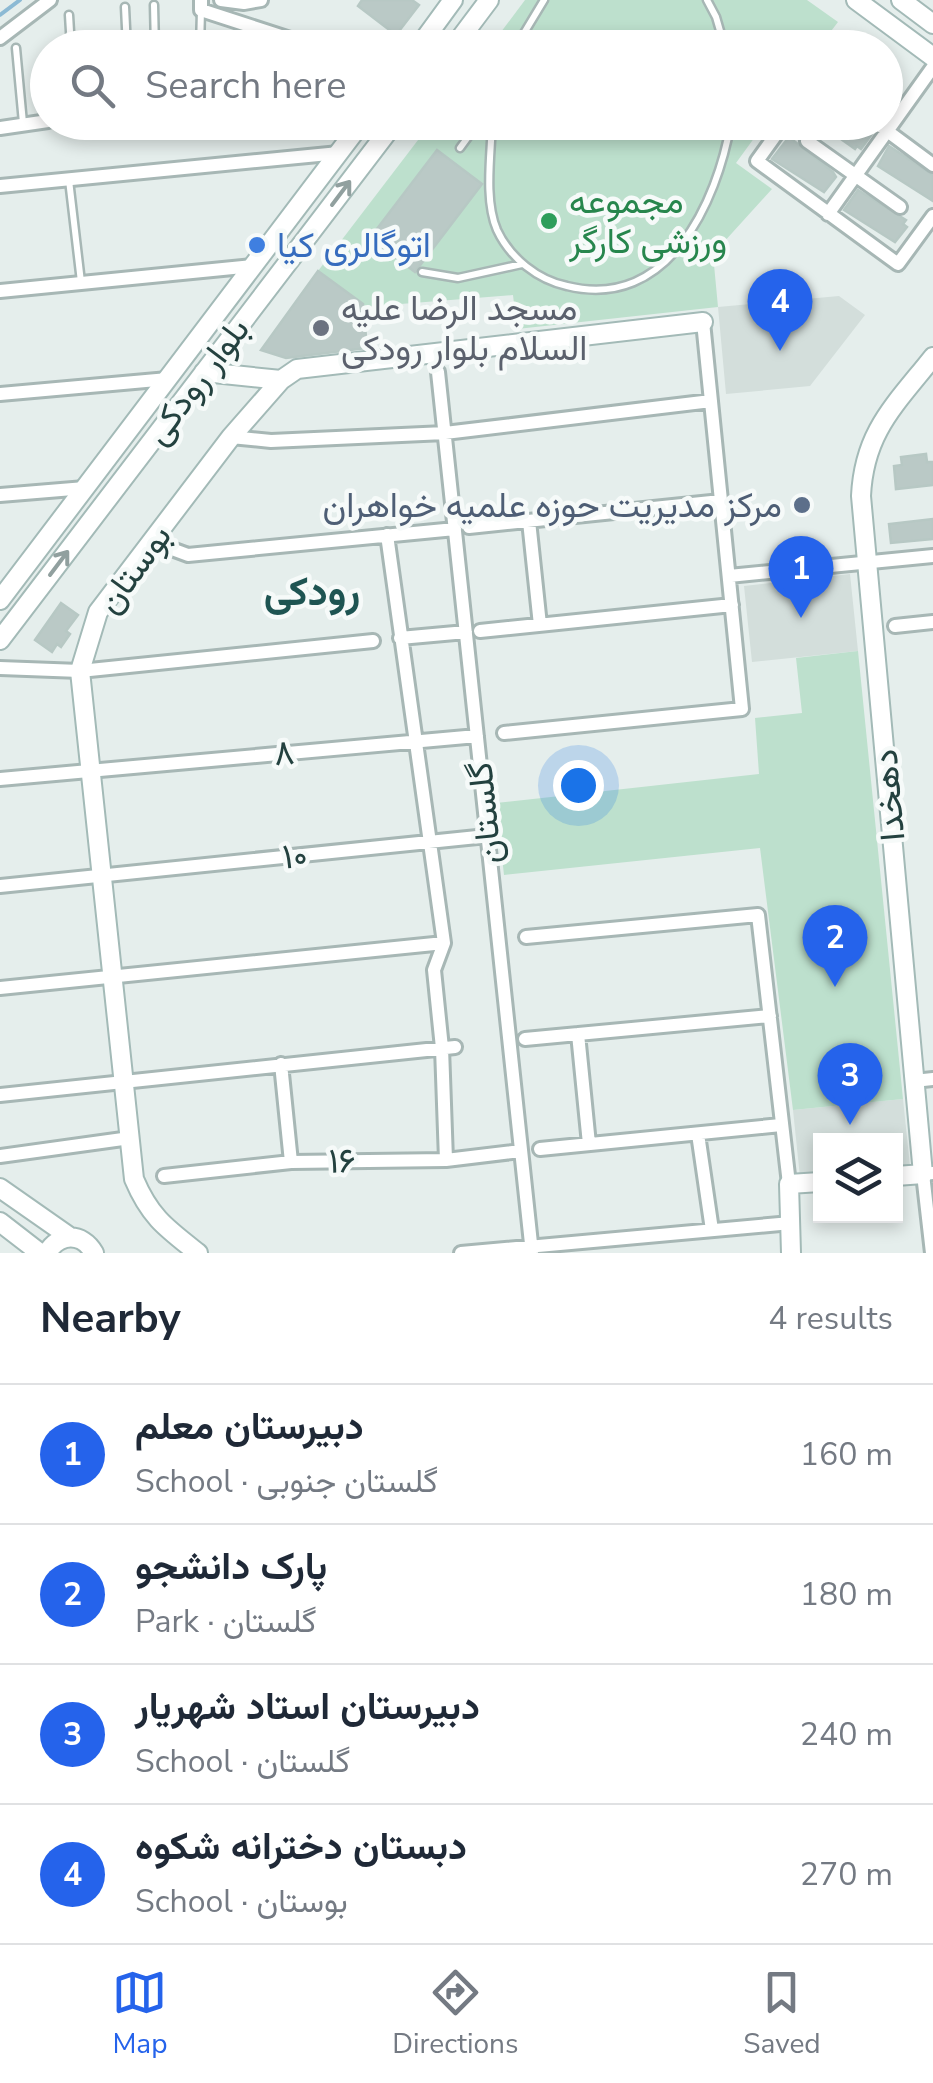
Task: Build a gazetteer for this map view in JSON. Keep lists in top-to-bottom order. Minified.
{"streets":{"street":["بلوار رودکی","بوستان","۸","دهخدا","گلستان","۱۰","۱۶"]},"crossings":[["بوستان","۸"],["بوستان","۱۰"],["۸","گلستان"],["گلستان","۱۰"],["گلستان","۱۶"]],"districts":["رودکی"],"places":["مجموعه ورزشی کارگر","اتوگالری کیا","مسجد الرضا علیه السلام بلوار رودکی","مرکز مدیریت حوزه علمیه خواهران"],"page":{"search":"Search here","pins":["4","1","2","3"],"heading":["Nearby","4 results"],"list":[{"mark":"1","name":"دبیرستان معلم","note":"School · گلستان جنوبی","value":"160 m"},{"mark":"2","name":"پارک دانشجو","note":"Park · گلستان","value":"180 m"},{"mark":"3","name":"دبیرستان استاد شهریار","note":"School · گلستان","value":"240 m"},{"mark":"4","name":"دبستان دخترانه شکوه","note":"School · بوستان","value":"270 m"}],"nav":["Map","Directions","Saved"]}}
